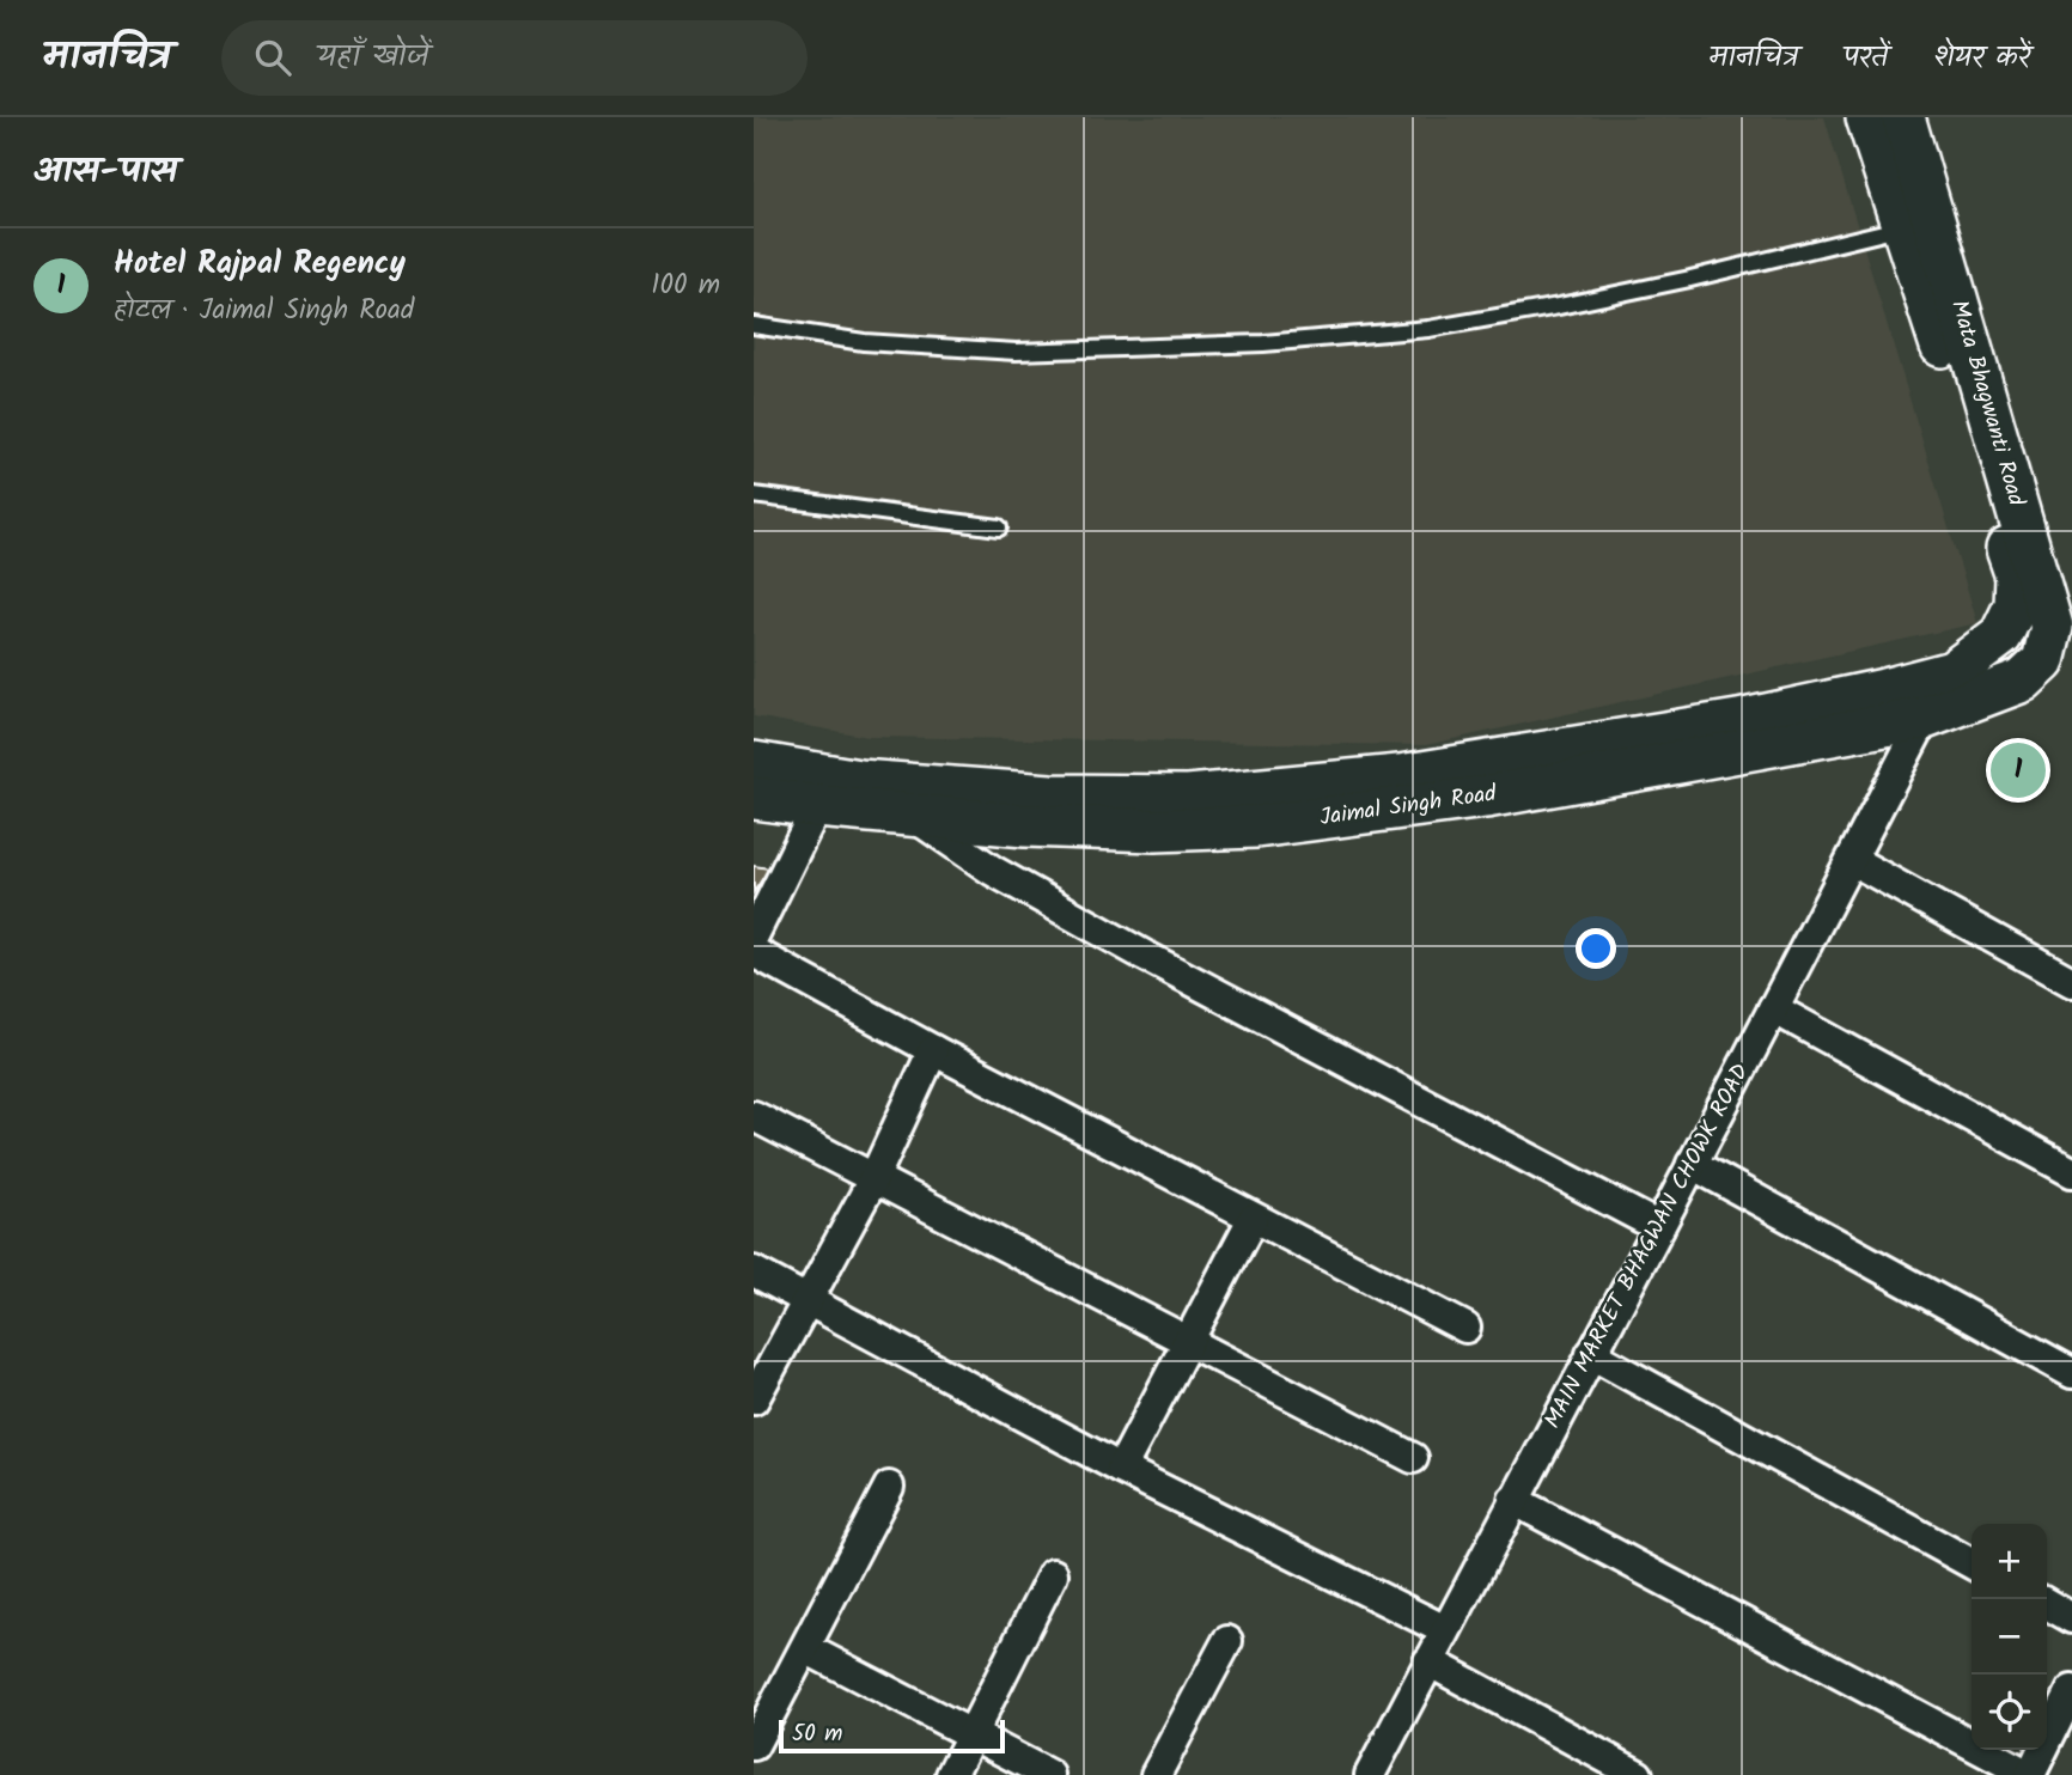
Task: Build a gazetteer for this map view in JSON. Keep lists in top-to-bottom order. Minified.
{"streets":{"street":["Mata Bhagwanti Road","Jaimal Singh Road","MAIN MARKET BHAGWAN CHOWK ROAD"]},"crossings":[["Mata Bhagwanti Road","Jaimal Singh Road"],["Jaimal Singh Road","MAIN MARKET BHAGWAN CHOWK ROAD"]],"scale_bar":"50 m","page":{"header":"मानचित्र","search":"यहाँ खोजें","nav":["मानचित्र","परतें","शेयर करें"],"heading":"आस-पास","list":[{"mark":"1","name":"Hotel Rajpal Regency","note":"होटल · Jaimal Singh Road","value":"100 m"}],"pins":"1","map_buttons":["+","−"],"scale":"50 m"}}
